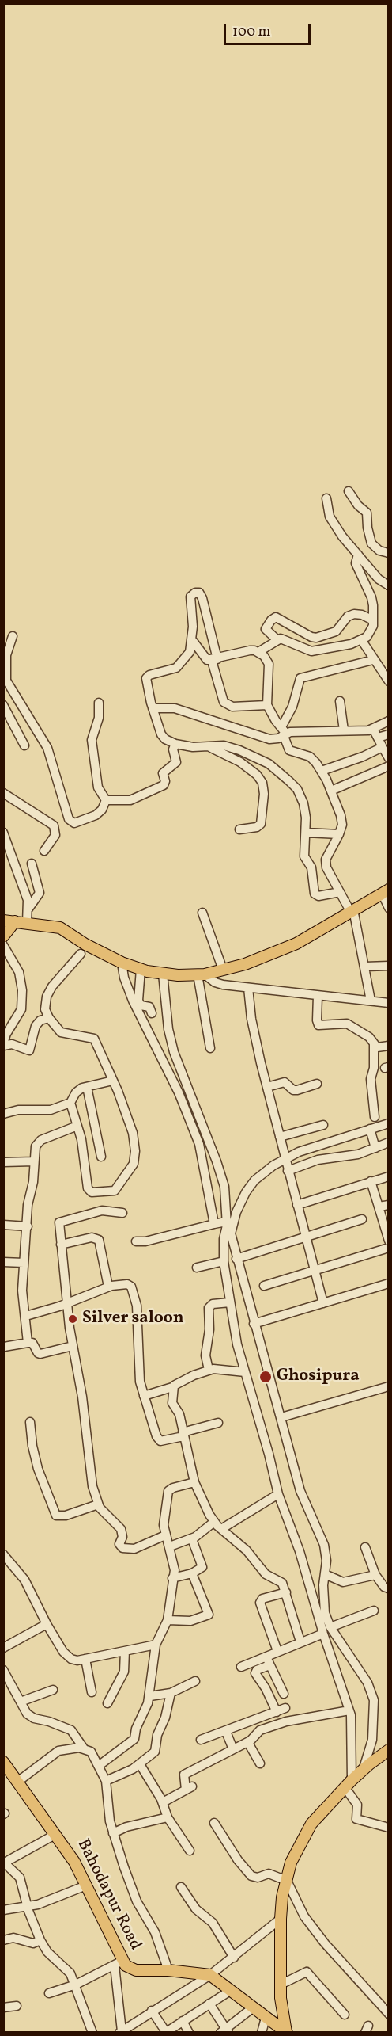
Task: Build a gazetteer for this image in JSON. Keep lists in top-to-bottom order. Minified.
{"streets":{"main road":["Bahodapur Road"]},"places":["Silver saloon","Ghosipura"],"scale_bar":"100 m"}
